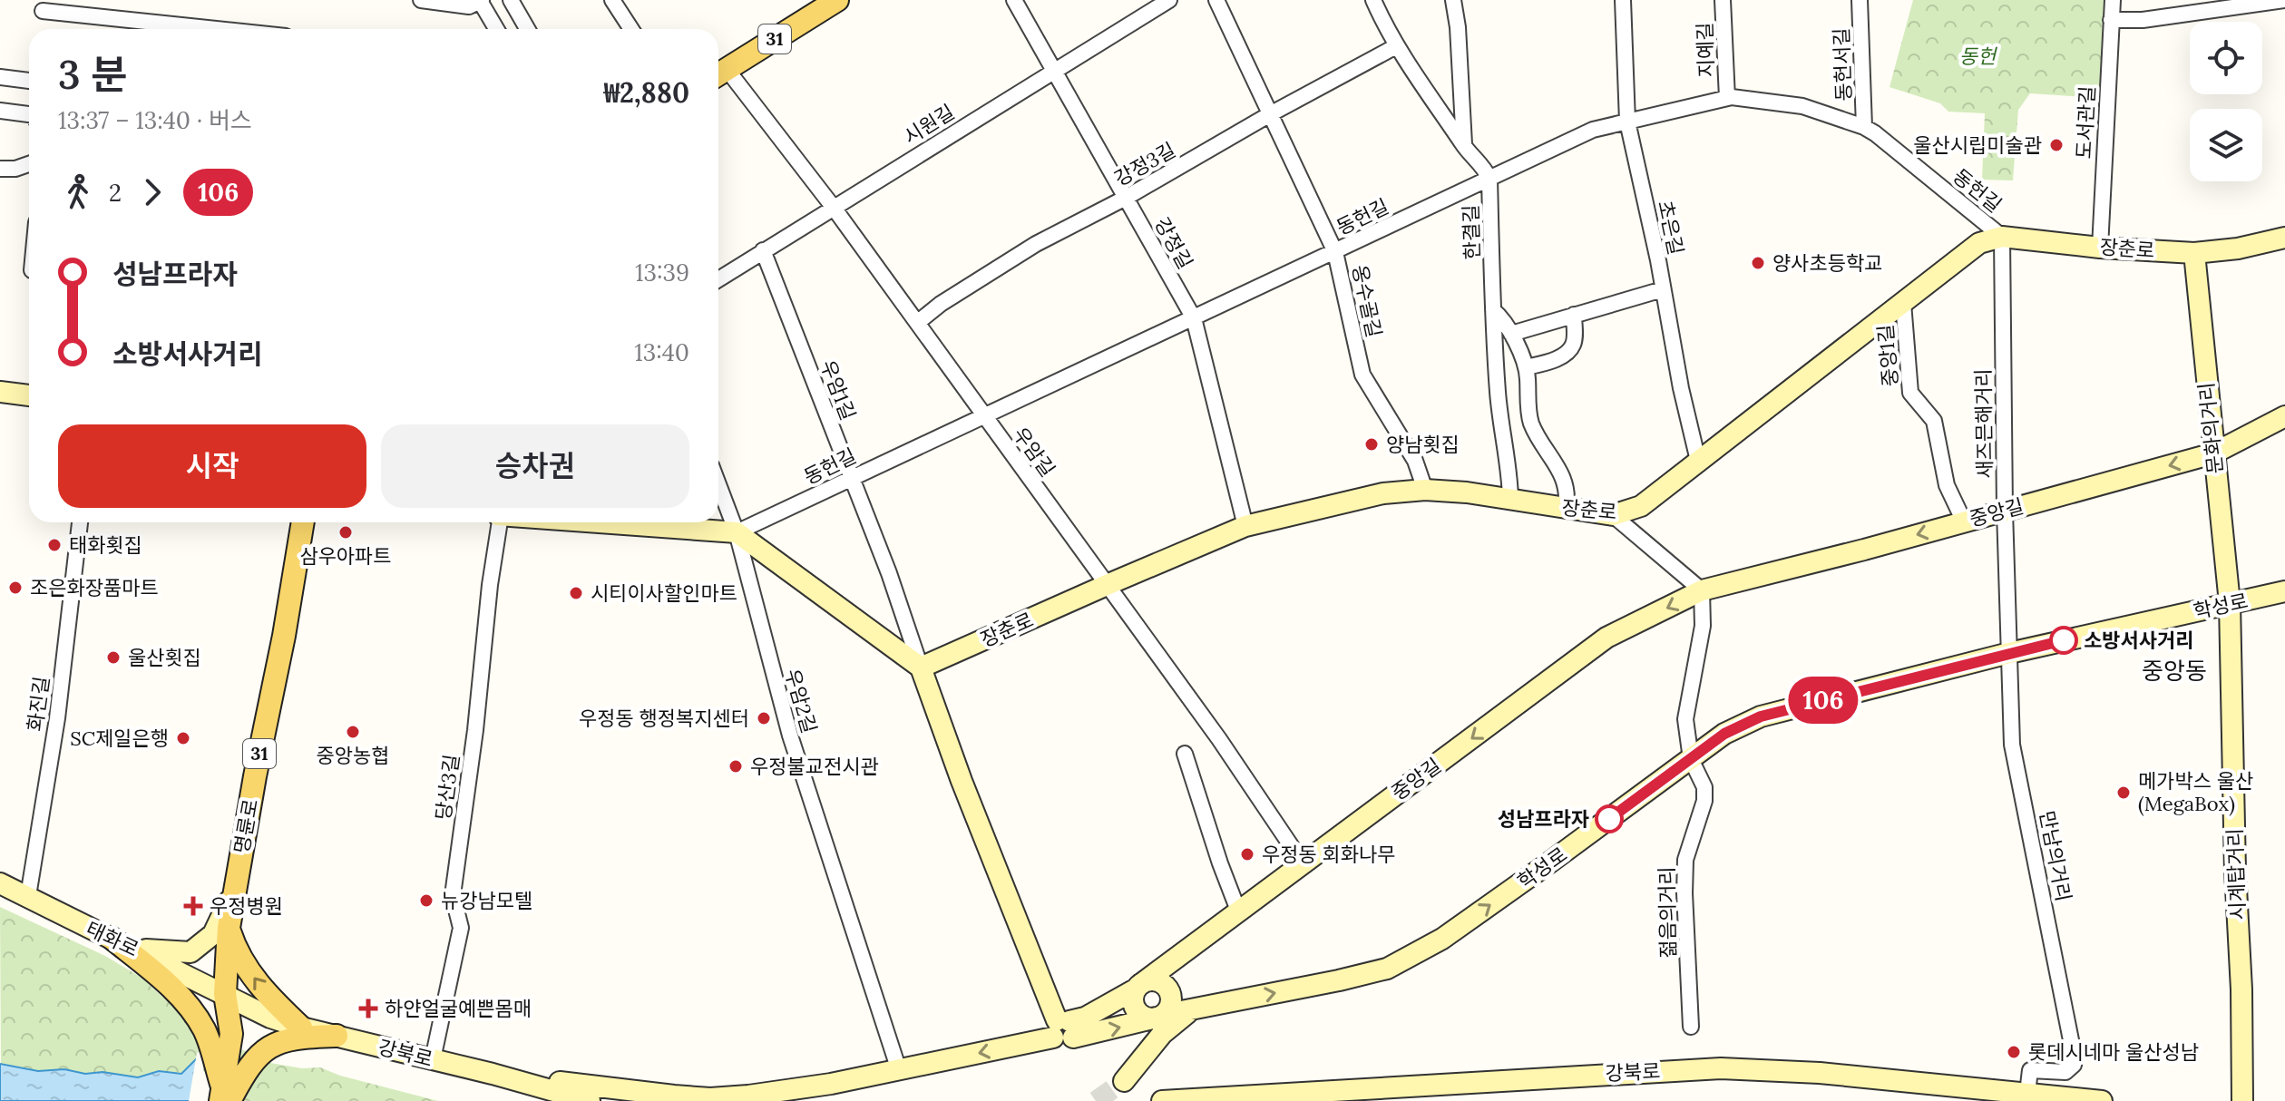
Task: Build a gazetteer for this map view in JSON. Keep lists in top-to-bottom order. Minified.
{"streets":{"main road":["31","명륜로"],"street":["지예길","동헌서길","도서관길","시원길","강정3길","동헌길","초은길","한결길","강정길","장춘로","옹수골길","중앙1길","우암1길","새즈믄해거리","문화의거리","우암길","중앙길","학성로","우암2길","화진길","당산3길","만남의거리","시계탑거리","젊음의거리","태화로","강북로"]},"crossings":[["31","우암길"],["지예길","동헌길"],["동헌서길","동헌길"],["도서관길","장춘로"],["시원길","강정길"],["시원길","우암1길"],["시원길","우암길"],["강정3길","한결길"],["강정3길","강정길"],["강정3길","옹수골길"],["강정3길","우암길"],["동헌길","초은길"],["동헌길","한결길"],["동헌길","강정길"],["동헌길","장춘로"],["동헌길","옹수골길"],["동헌길","우암1길"],["동헌길","새즈믄해거리"],["동헌길","우암길"],["동헌길","우암2길"],["초은길","장춘로"],["한결길","장춘로"],["강정길","장춘로"],["장춘로","옹수골길"],["장춘로","중앙1길"],["장춘로","우암1길"],["장춘로","새즈믄해거리"],["장춘로","문화의거리"],["장춘로","우암길"],["중앙1길","중앙길"],["새즈믄해거리","중앙길"],["새즈믄해거리","학성로"],["새즈믄해거리","만남의거리"],["문화의거리","중앙길"],["문화의거리","학성로"],["문화의거리","시계탑거리"],["우암길","중앙길"],["중앙길","학성로"],["학성로","만남의거리"],["학성로","시계탑거리"],["학성로","젊음의거리"],["화진길","태화로"],["당산3길","강북로"],["명륜로","태화로"],["명륜로","강북로"],["만남의거리","강북로"],["태화로","강북로"]],"one_way":["중앙길","학성로"],"districts":["중앙동"],"parks":["동헌"],"places":{"other":["울산시립미술관","양사초등학교","양남횟집","삼우아파트","태화횟집","조은화장품마트","시티이사할인마트","소방서사거리","울산횟집","우정동 행정복지센터","중앙농협","SC제일은행","우정불교전시관","메가박스 울산 (MegaBox)","성남프라자","우정동 회화나무","뉴강남모텔","롯데시네마 울산성남"],"health":["우정병원","하얀얼굴예쁜몸매"]},"lines":["bus line 106"],"page":{"on_map":"106","heading":["3 분","13:37 – 13:40 · 버스","₩2,880"],"legs":["2","106"],"list":[{"name":"성남프라자","value":"13:39"},{"name":"소방서사거리","value":"13:40"}],"buttons":["시작","승차권"]}}
